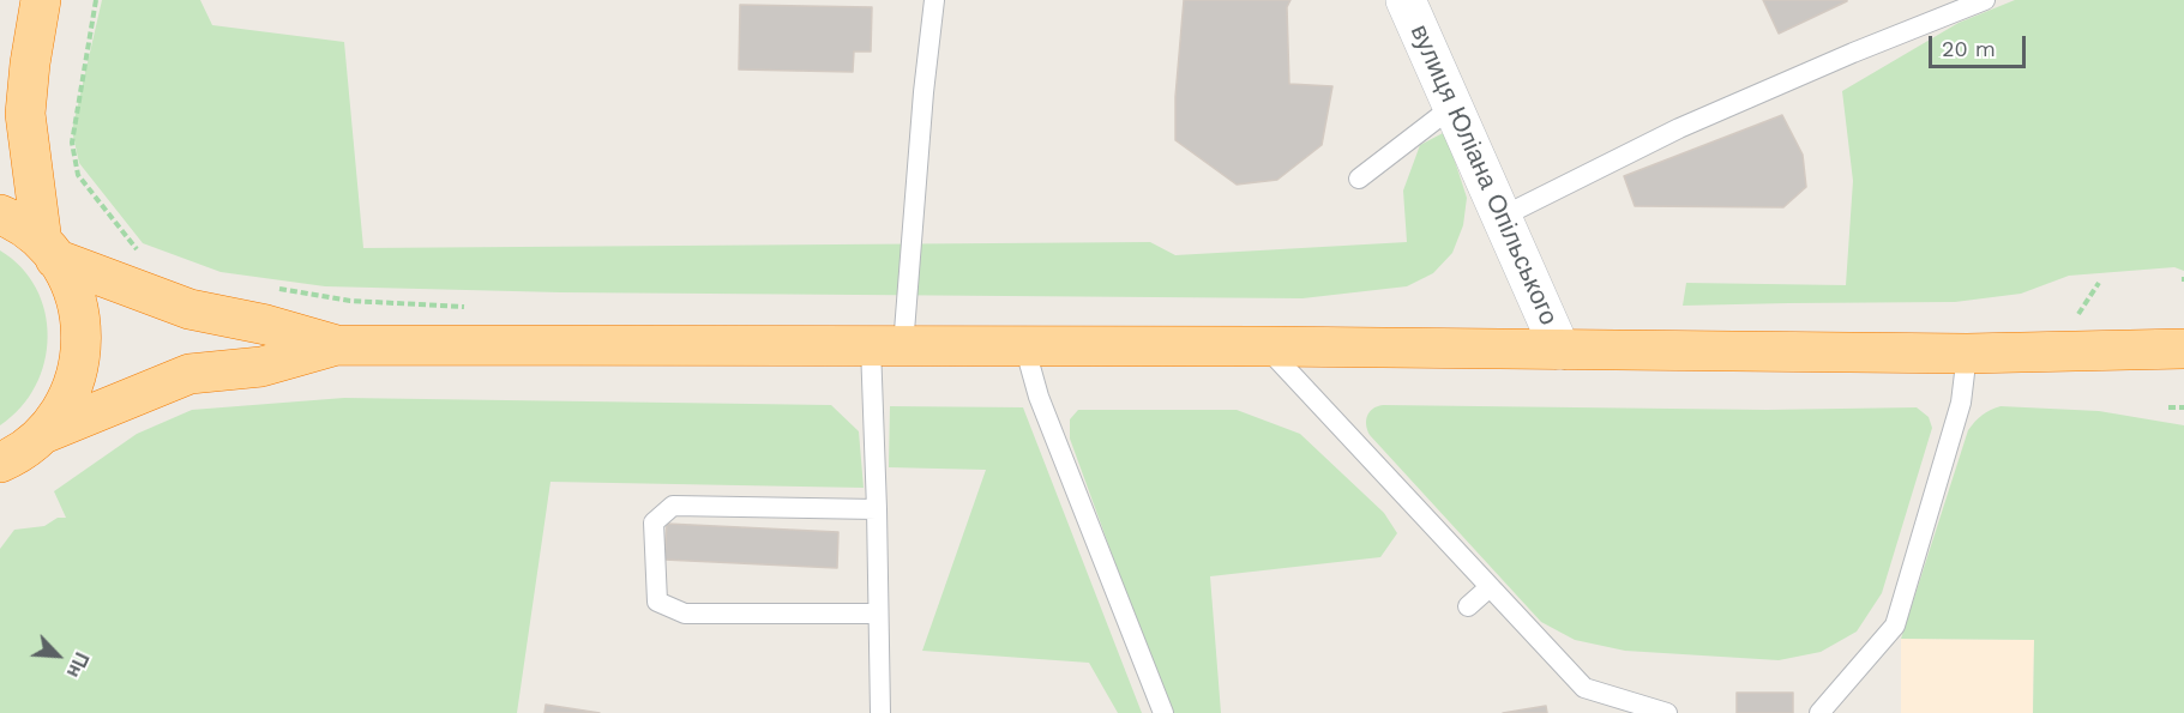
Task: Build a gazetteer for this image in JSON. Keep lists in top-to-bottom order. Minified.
{"streets":{"street":["вулиця Юліана Опільського"]},"scale_bar":"20 m","north":"bottom right"}
